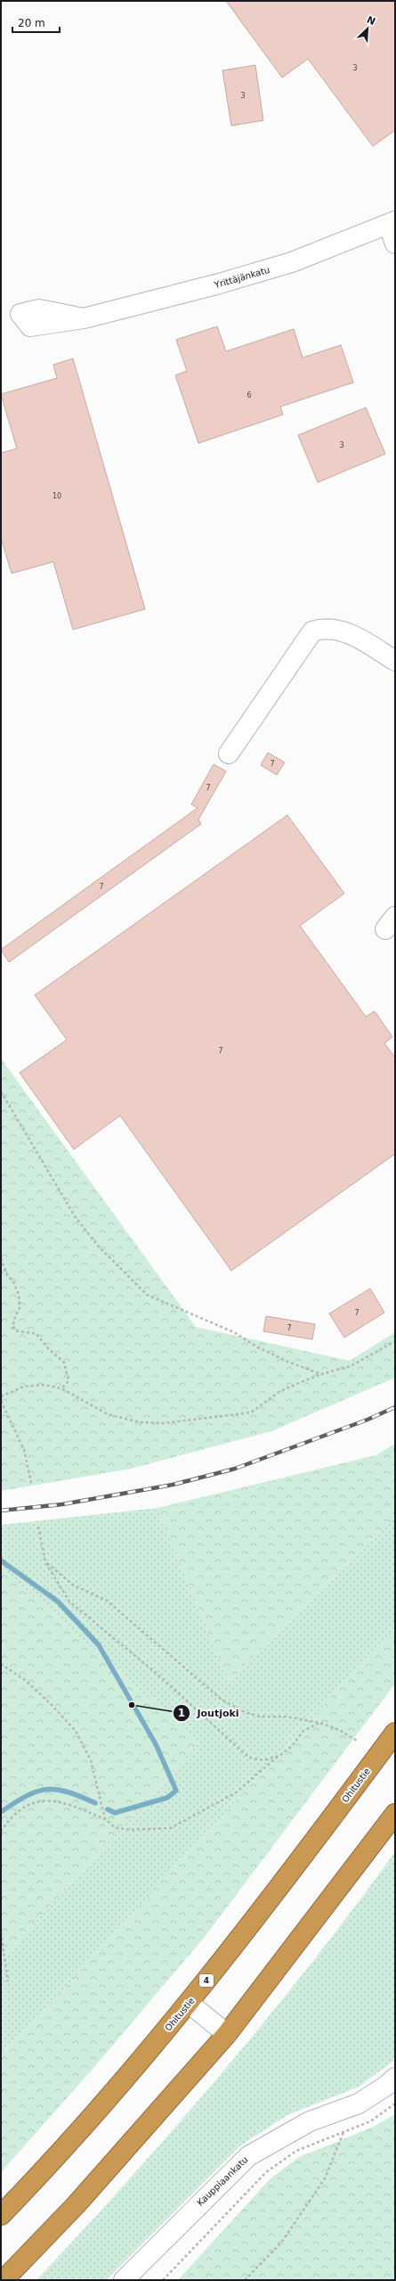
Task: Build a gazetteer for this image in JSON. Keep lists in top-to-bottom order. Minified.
{"streets":{"highway":["Ohitustie","4"],"street":["Yrittäjänkatu","Kauppiaankatu"]},"places":["Joutjoki"],"house_numbers":["3","3","6","3","10","7","7","7","7","7","7"],"scale_bar":"20 m","north":"top right"}
